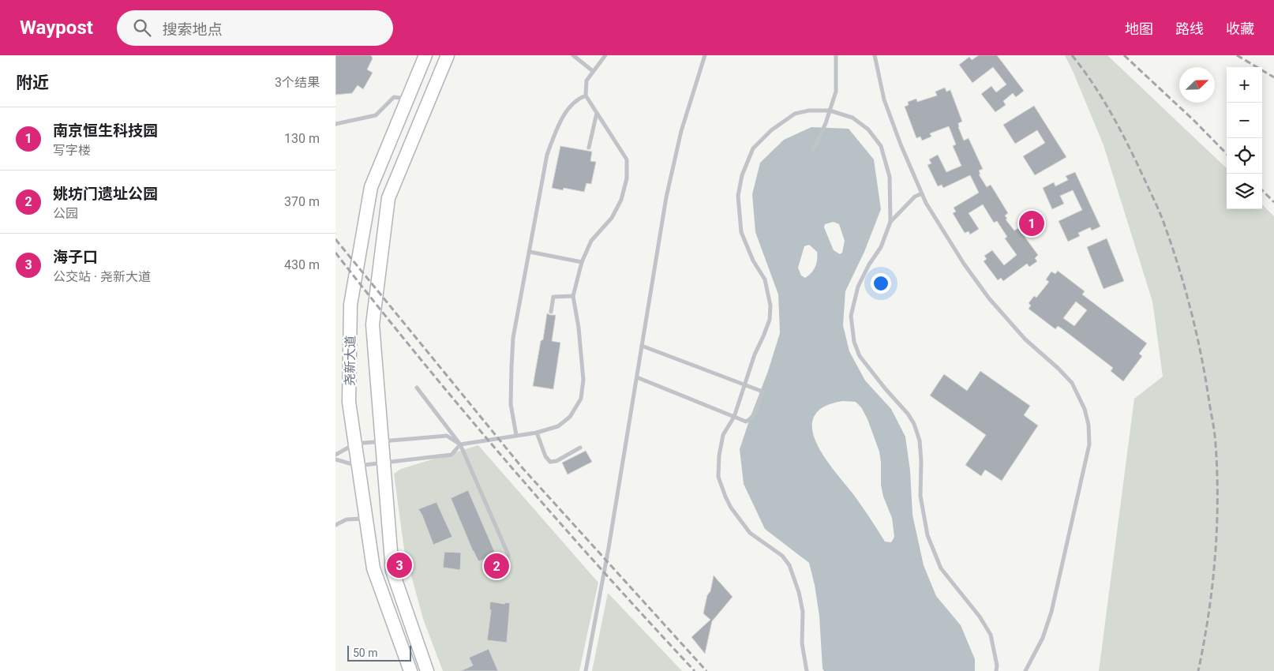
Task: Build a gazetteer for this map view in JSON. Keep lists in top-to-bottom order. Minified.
{"streets":{"main road":["尧新大道"]},"scale_bar":"50 m","north":"top right","page":{"header":"Waypost","search":"搜索地点","nav":["地图","路线","收藏"],"heading":["附近","3个结果"],"map_buttons":["+","−"],"list":[{"mark":"1","name":"南京恒生科技园","note":"写字楼","value":"130 m"},{"mark":"2","name":"姚坊门遗址公园","note":"公园","value":"370 m"},{"mark":"3","name":"海子口","note":"公交站 · 尧新大道","value":"430 m"}],"pins":["1","3","2"],"scale":"50 m"}}
